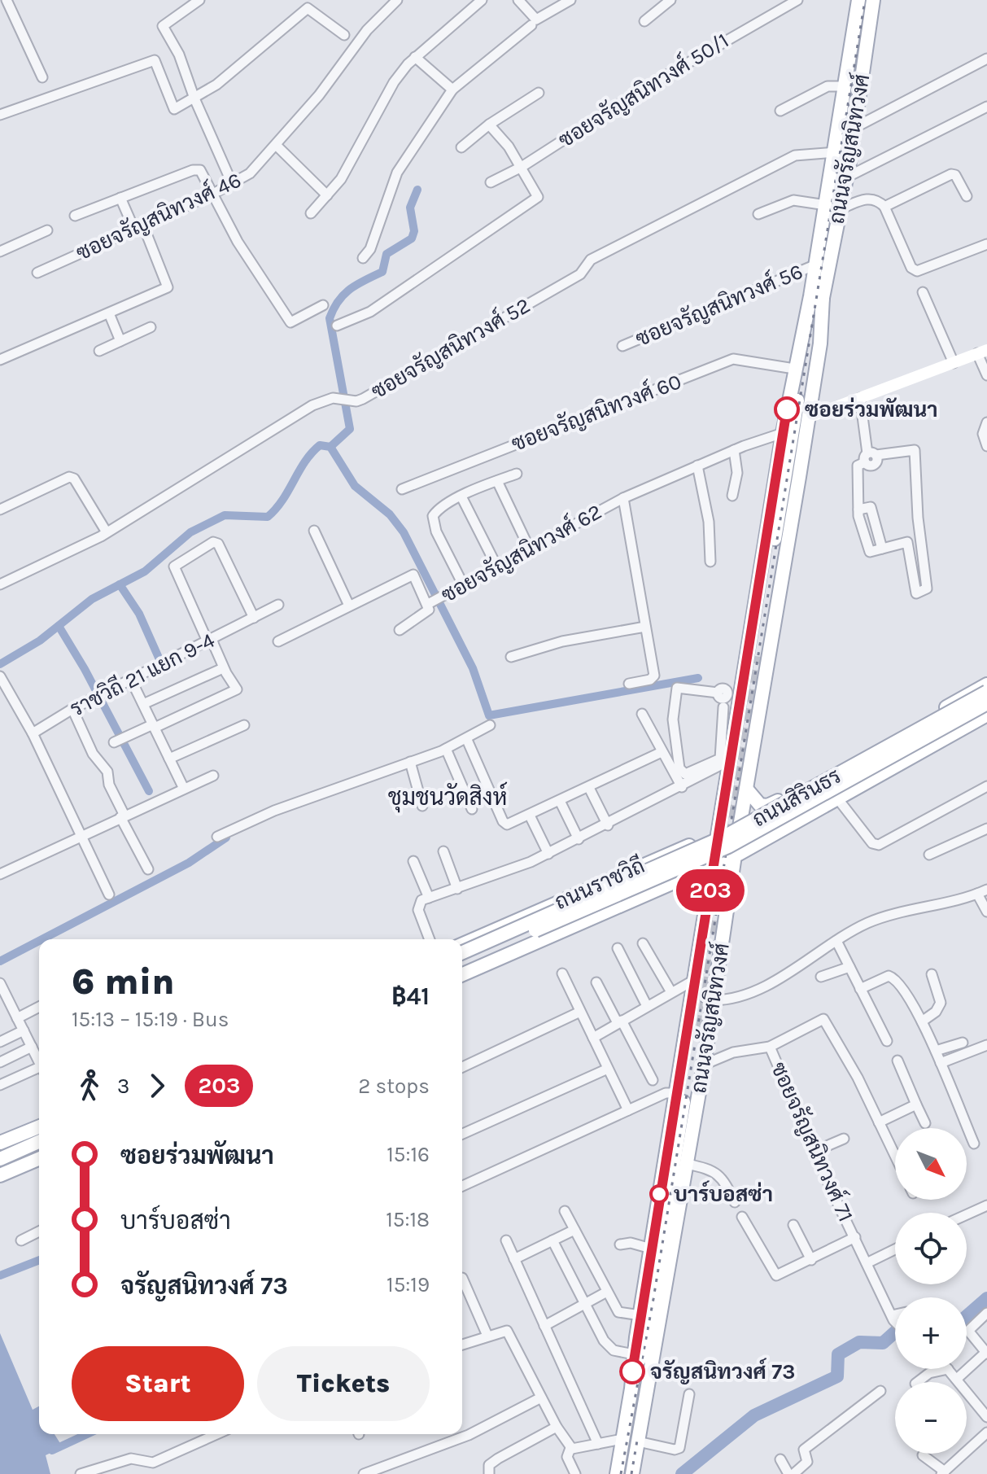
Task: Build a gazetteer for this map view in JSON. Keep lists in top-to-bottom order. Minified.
{"streets":{"main road":["ถนนจรัญสนิทวงศ์","ถนนสิรินธร","ถนนราชวิถี"],"street":["ซอยจรัญสนิทวงศ์ 50/1","ซอยจรัญสนิทวงศ์ 46","ซอยจรัญสนิทวงศ์ 56","ซอยจรัญสนิทวงศ์ 52","ซอยจรัญสนิทวงศ์ 60","ซอยจรัญสนิทวงศ์ 62","ราชวิถี 21 แยก 9-4","ซอยจรัญสนิทวงศ์ 71"]},"crossings":[["ถนนจรัญสนิทวงศ์","ซอยจรัญสนิทวงศ์ 56"],["ถนนจรัญสนิทวงศ์","ซอยจรัญสนิทวงศ์ 52"],["ถนนจรัญสนิทวงศ์","ซอยจรัญสนิทวงศ์ 60"],["ถนนจรัญสนิทวงศ์","ซอยจรัญสนิทวงศ์ 62"],["ถนนจรัญสนิทวงศ์","ถนนสิรินธร"],["ถนนจรัญสนิทวงศ์","ถนนราชวิถี"],["ถนนจรัญสนิทวงศ์","ซอยจรัญสนิทวงศ์ 71"],["ถนนสิรินธร","ถนนราชวิถี"]],"districts":["ชุมชนวัดสิงห์"],"places":["ซอยร่วมพัฒนา","บาร์บอสซ่า","จรัญสนิทวงศ์ 73"],"lines":["bus line 203"],"north":"bottom right","page":{"on_map":"203","heading":["6 min","15:13 – 15:19 · Bus","฿41"],"legs":["3","203","2 stops"],"list":[{"name":"ซอยร่วมพัฒนา","value":"15:16"},{"name":"บาร์บอสซ่า","value":"15:18"},{"name":"จรัญสนิทวงศ์ 73","value":"15:19"}],"map_buttons":["+","−"],"buttons":["Start","Tickets"]}}
